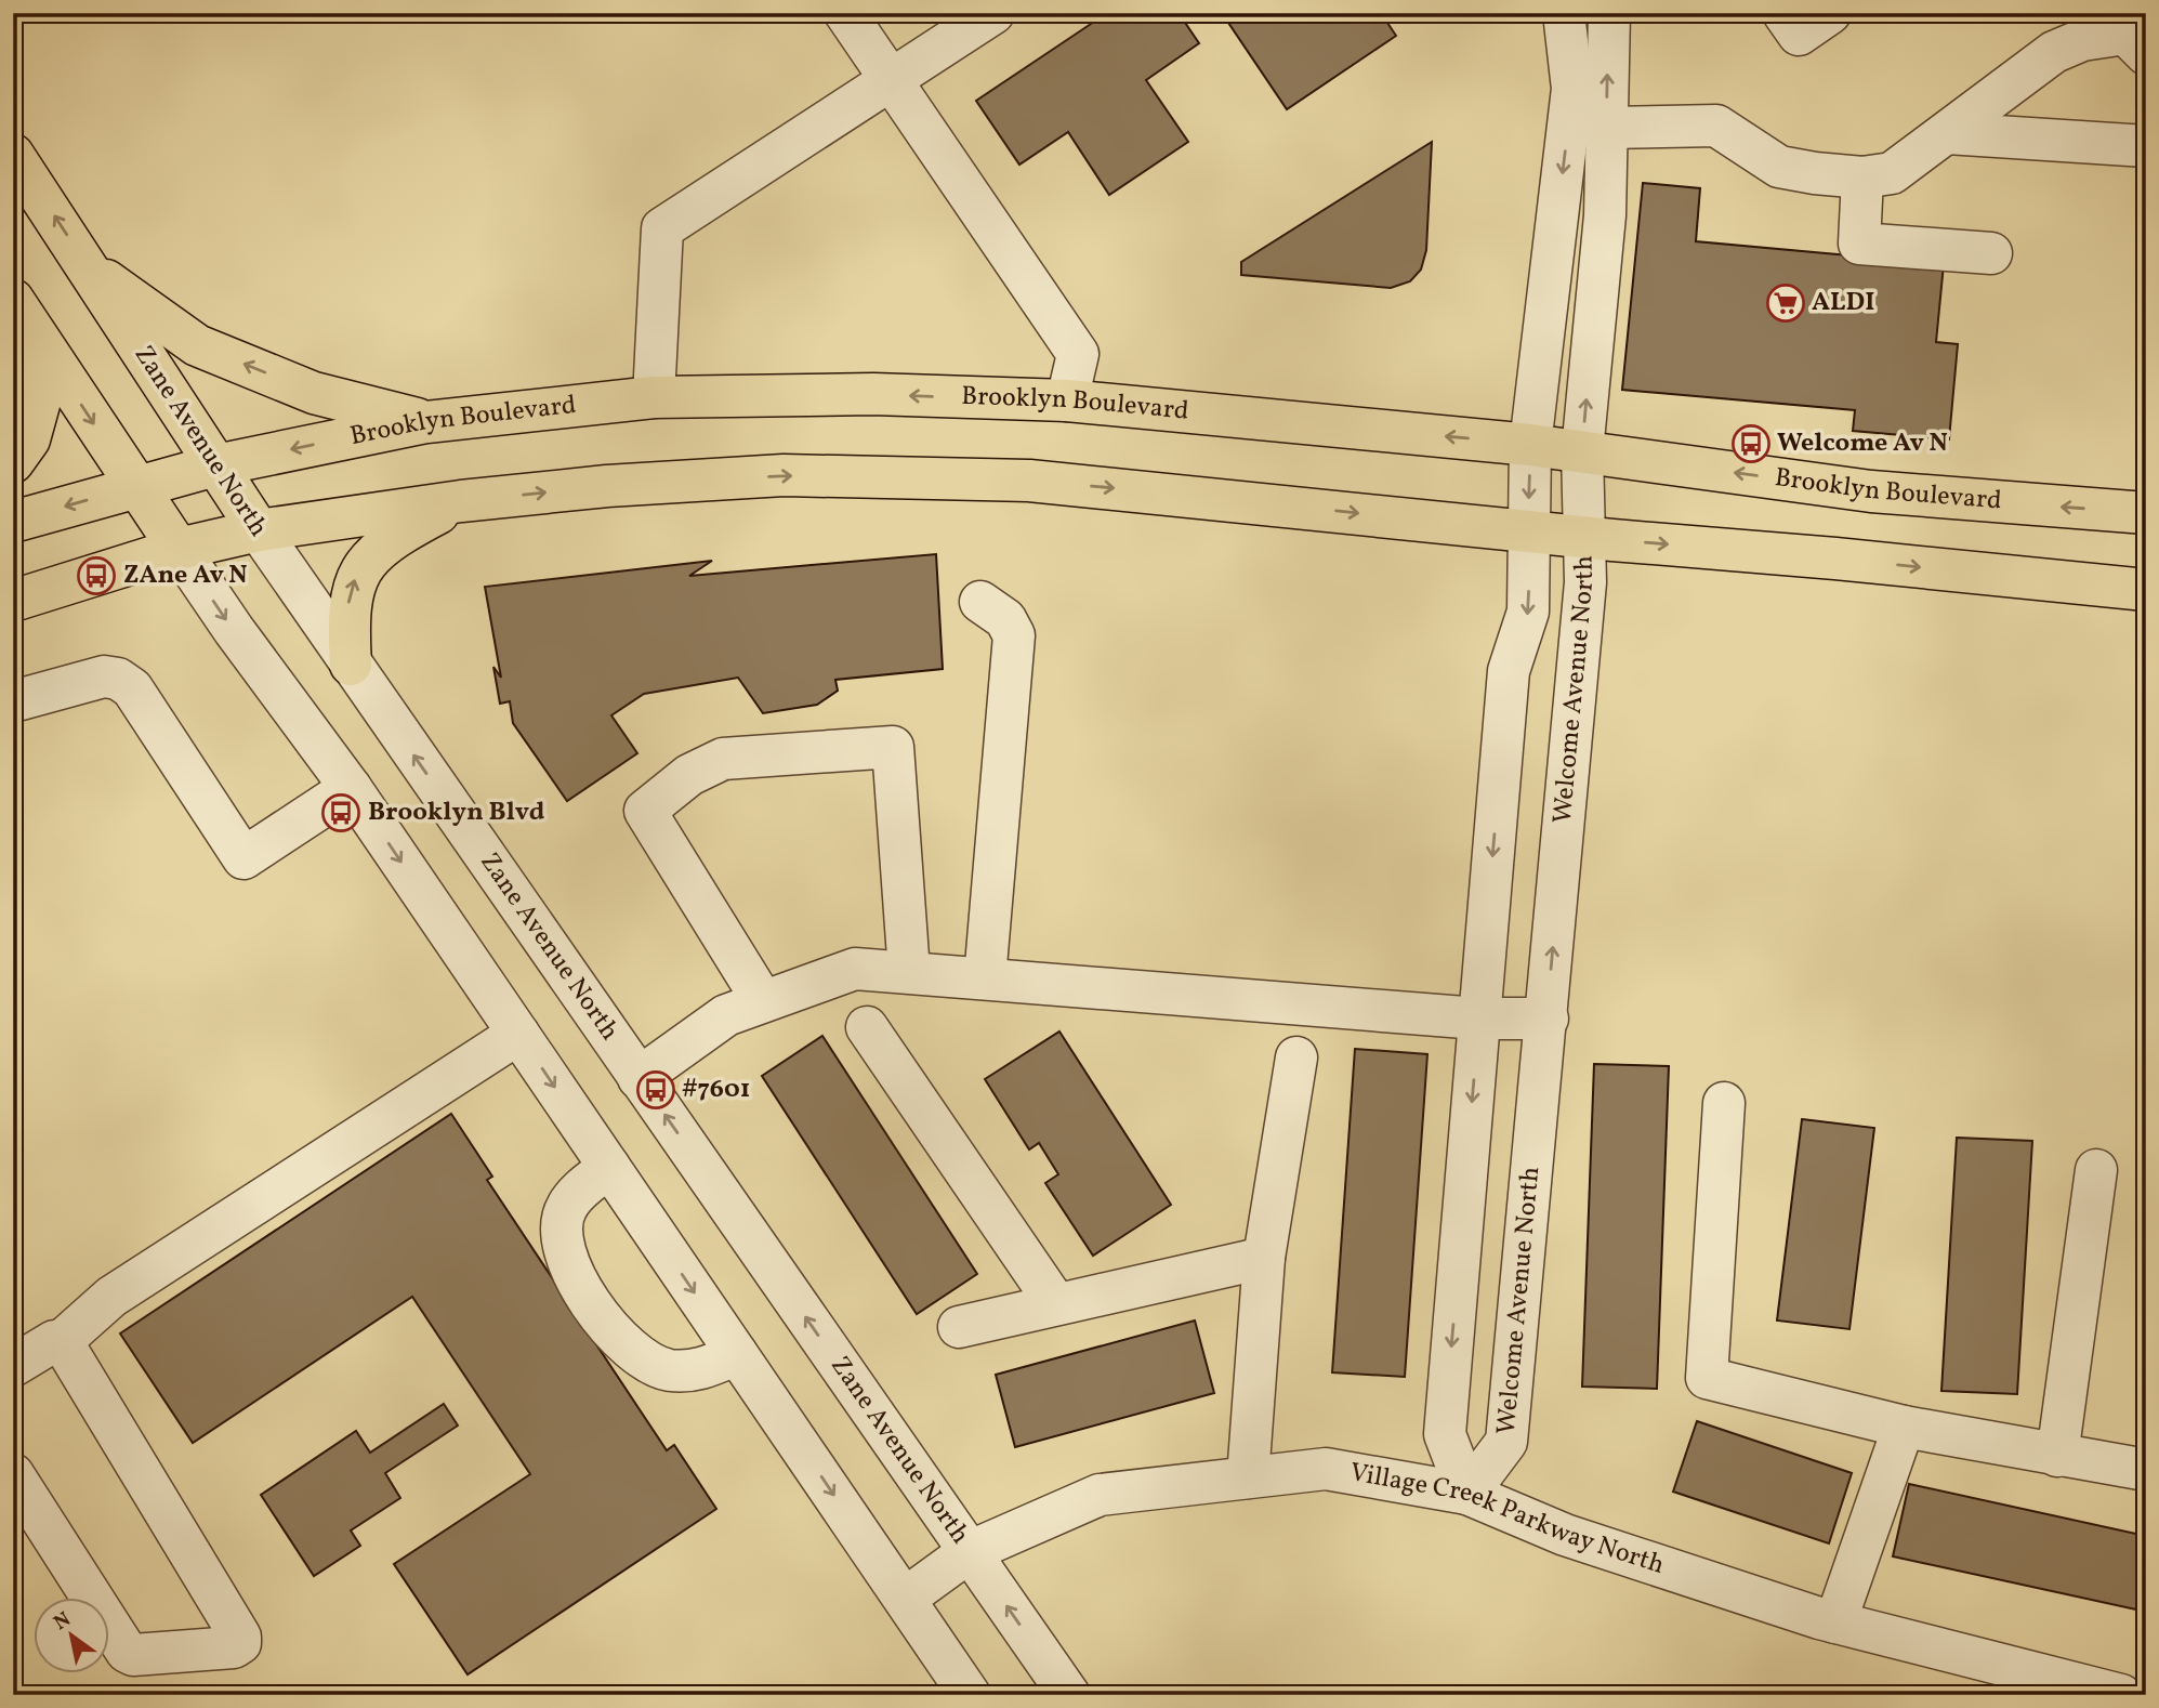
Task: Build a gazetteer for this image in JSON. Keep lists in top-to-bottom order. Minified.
{"streets":{"main road":["Brooklyn Boulevard","Zane Avenue North"],"street":["Welcome Avenue North","Village Creek Parkway North"]},"crossings":[["Brooklyn Boulevard","Zane Avenue North"],["Brooklyn Boulevard","Welcome Avenue North"],["Zane Avenue North","Village Creek Parkway North"],["Welcome Avenue North","Village Creek Parkway North"]],"one_way":["Zane Avenue North"],"places":{"supermarket":["ALDI"],"bus stop":["Welcome Av N","ZAne Av N","Brooklyn Blvd","#7601"]},"north":"top left"}
